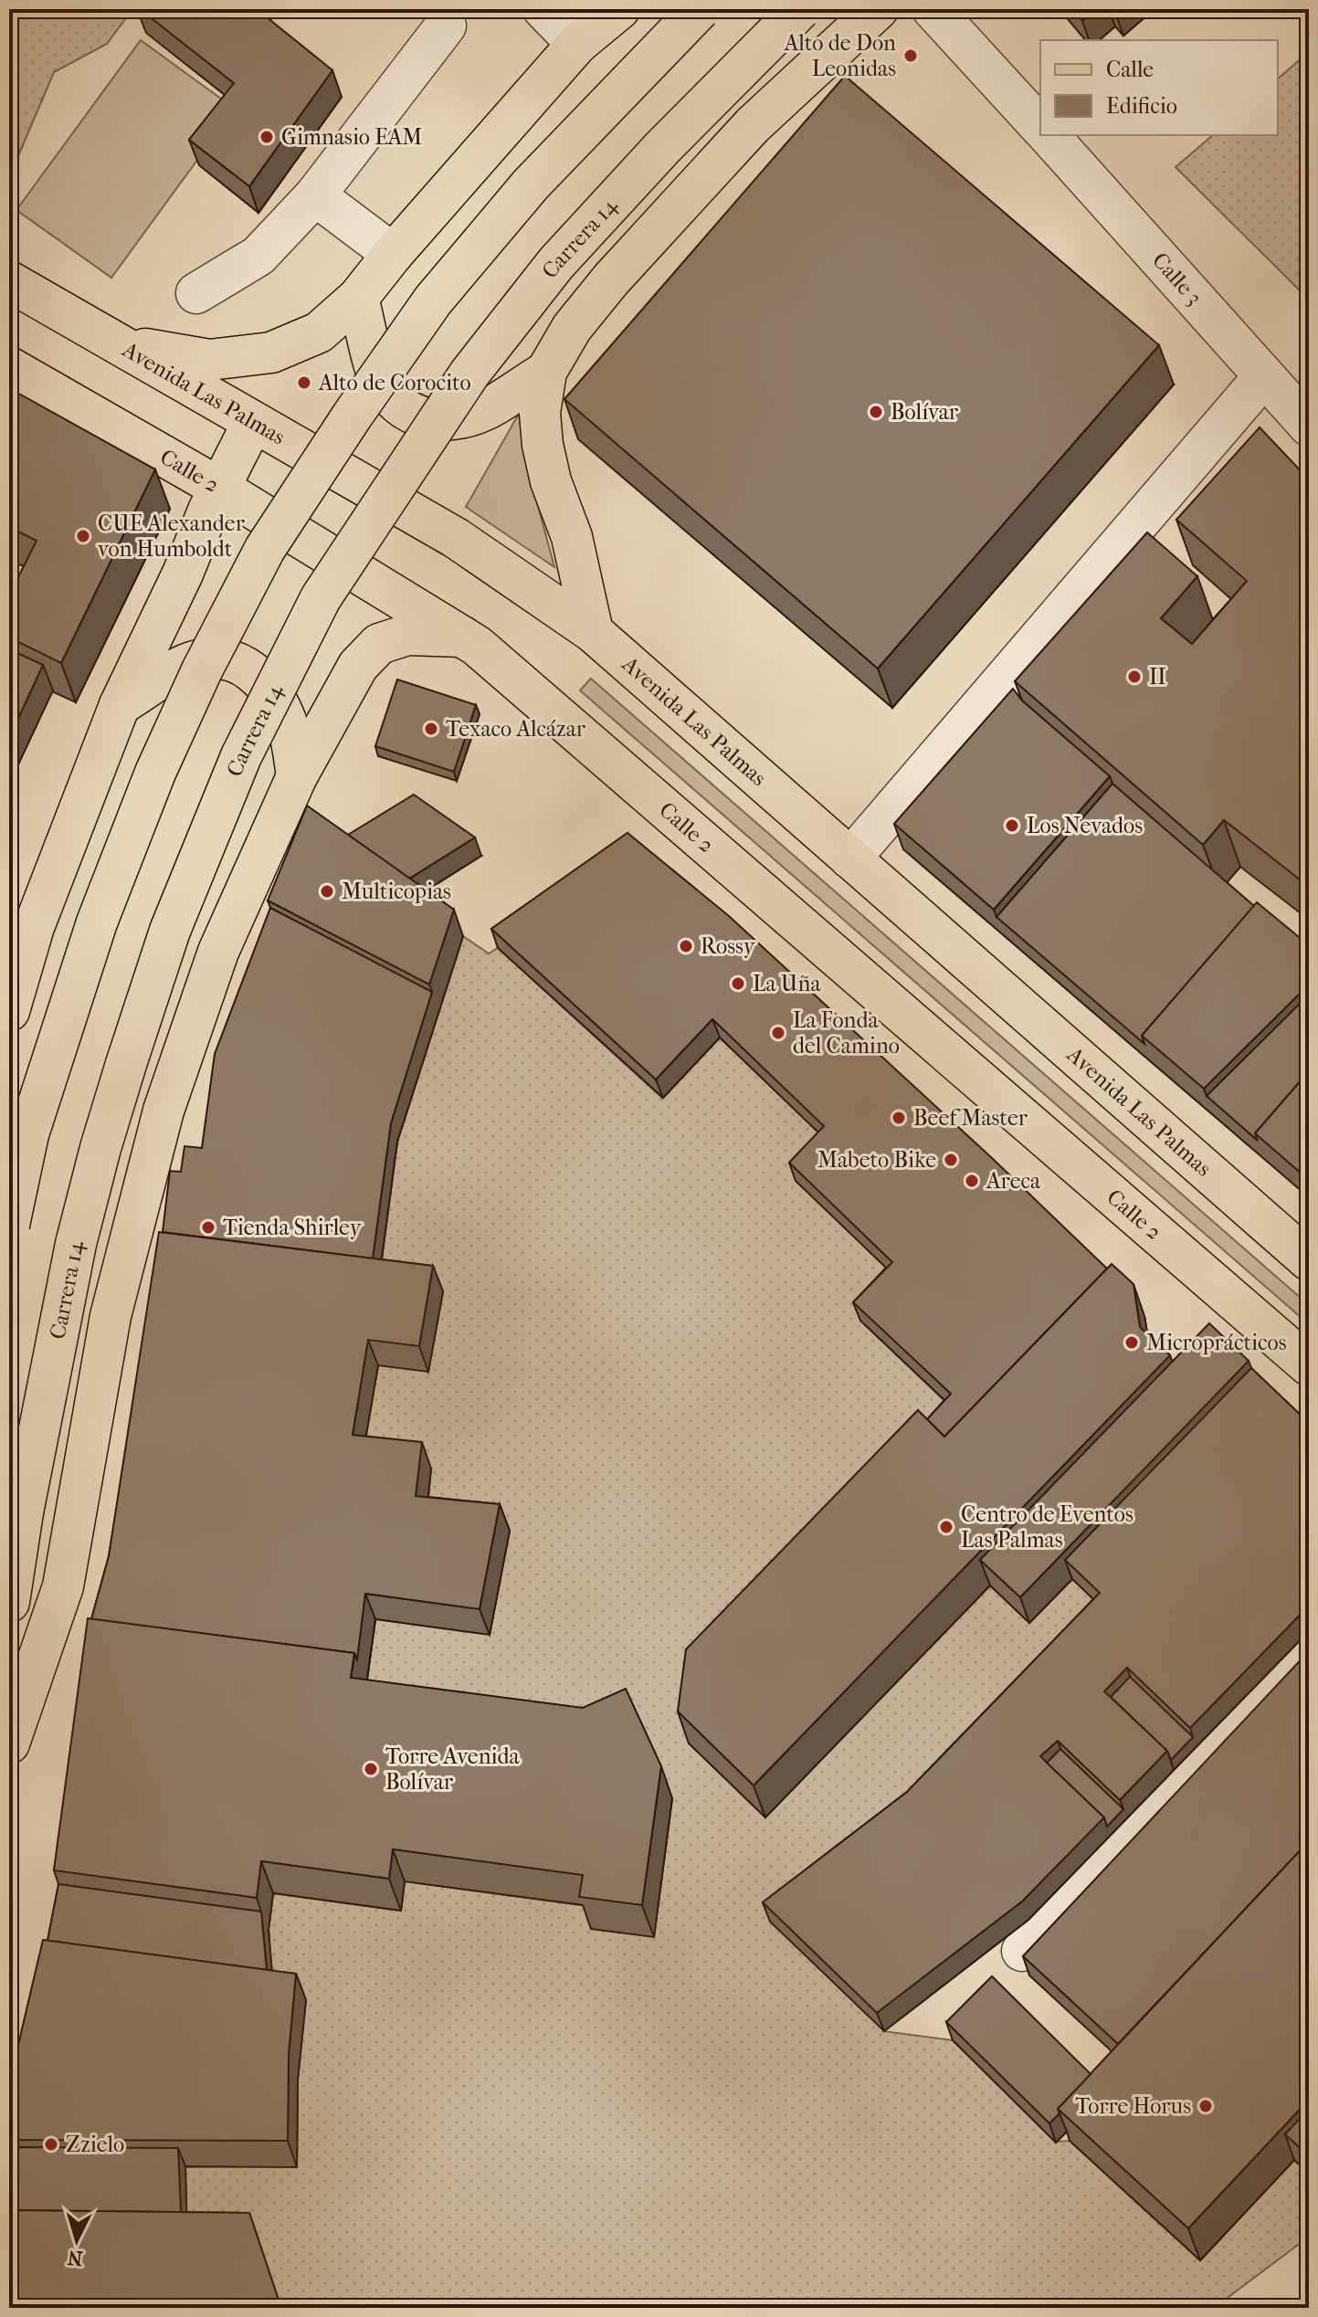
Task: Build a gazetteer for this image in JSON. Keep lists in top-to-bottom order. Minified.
{"streets":{"main road":["Carrera 14","Avenida Las Palmas","Calle 2"],"street":["Calle 3"]},"places":["Alto de Don Leonidas","Gimnasio EAM","Alto de Corocito","Bolívar","CUE Alexander von Humboldt","II","Texaco Alcázar","Los Nevados","Multicopias","Rossy","La Uña","La Fonda del Camino","Beef Master","Mabeto Bike","Areca","Tienda Shirley","Microprácticos","Centro de Eventos Las Palmas","Torre Avenida Bolívar","Torre Horus","Zzielo"],"legend":["Calle","Edificio"],"north":"bottom"}
